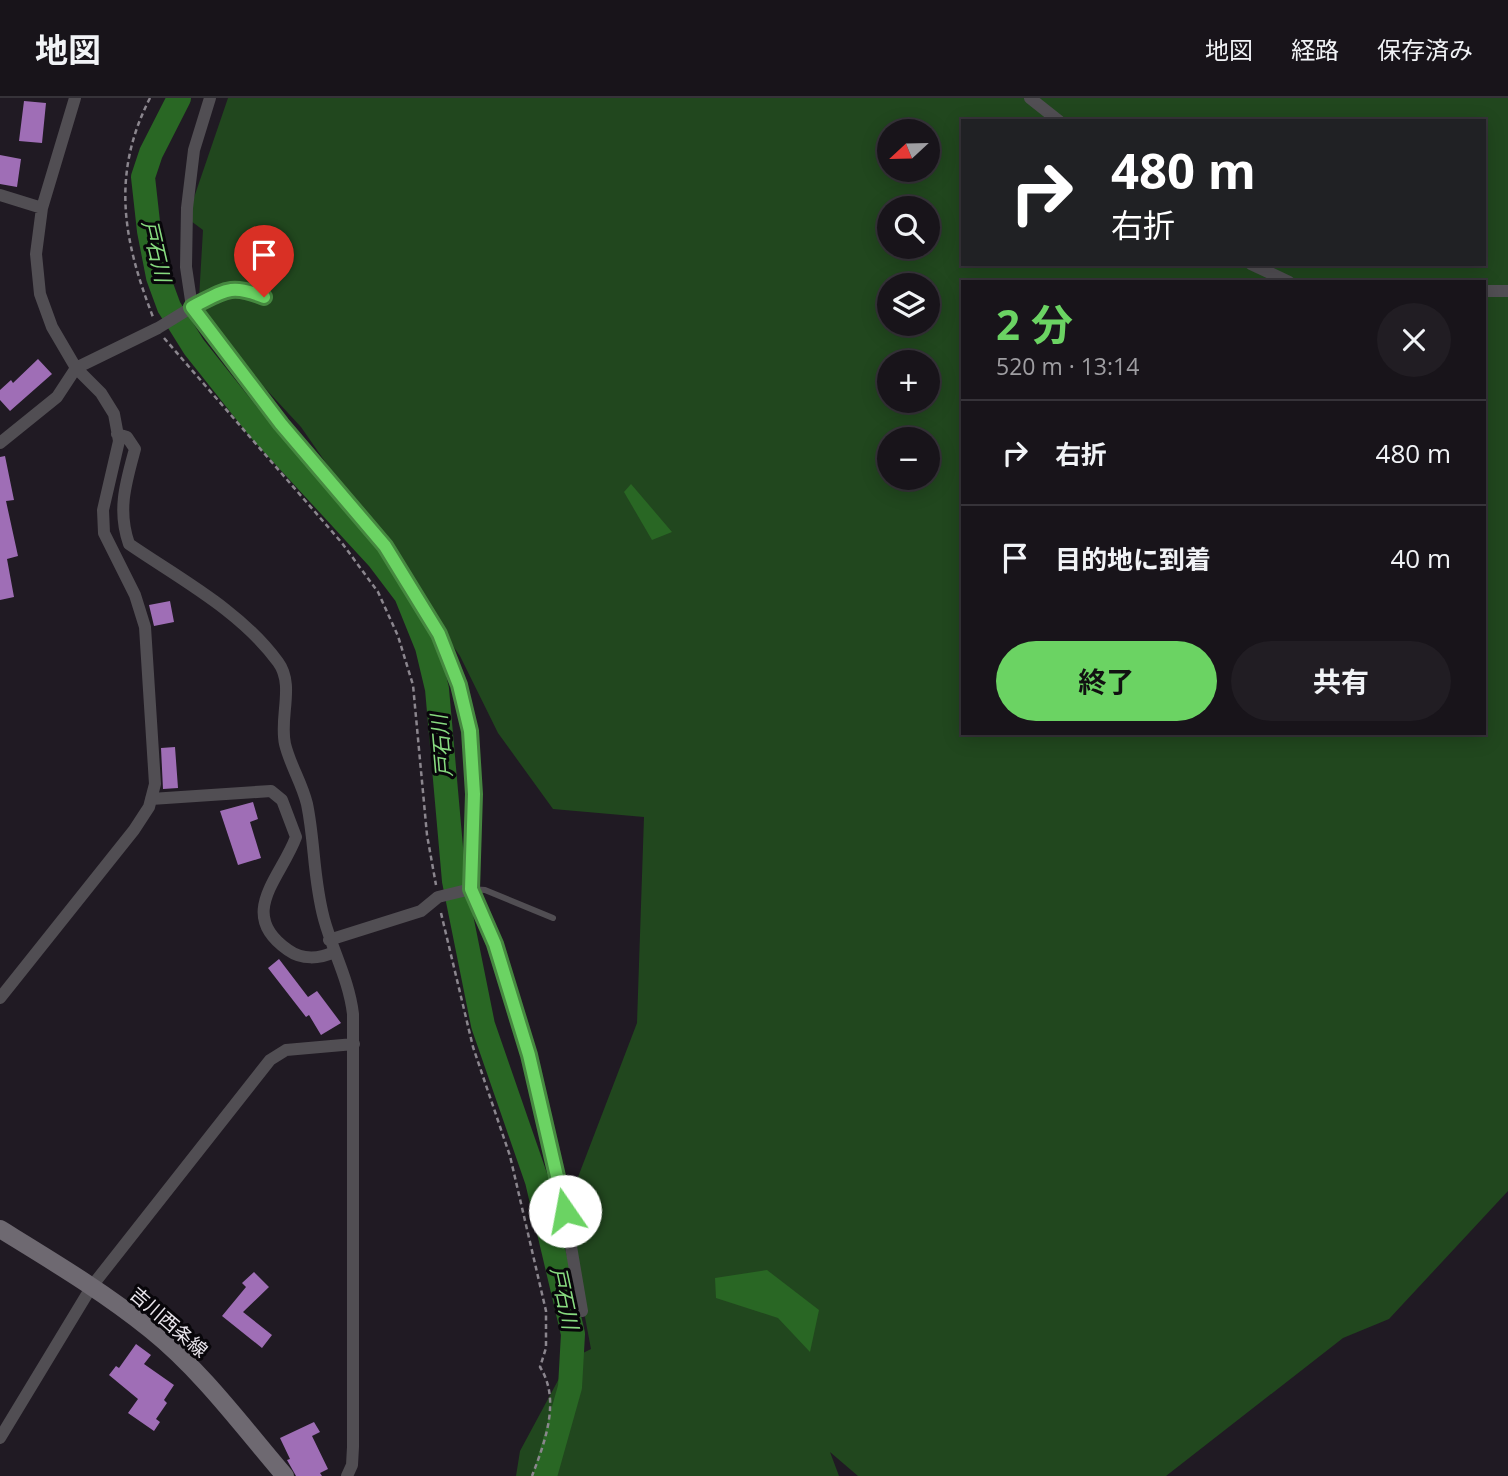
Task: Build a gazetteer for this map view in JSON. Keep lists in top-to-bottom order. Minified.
{"streets":{"main road":["吉川西条線"]},"water":["戸石川"],"north":"left","page":{"header":"地図","nav":["地図","経路","保存済み"],"map_buttons":["+","−"],"turn":["480 m","右折"],"heading":["2 分","520 m · 13:14"],"list":[{"name":"右折","value":"480 m"},{"name":"目的地に到着","value":"40 m"}],"buttons":["終了","共有"]}}
